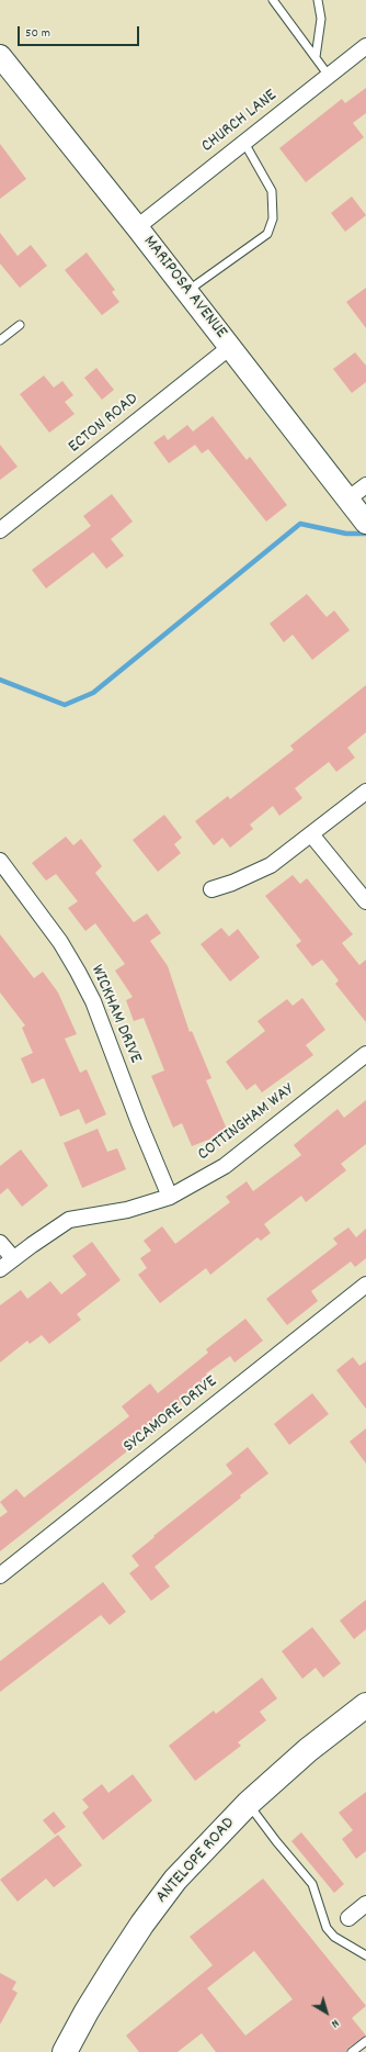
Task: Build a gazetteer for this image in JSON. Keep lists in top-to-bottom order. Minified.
{"streets":{"main road":["ANTELOPE ROAD"],"street":["CHURCH LANE","MARIPOSA AVENUE","ECTON ROAD","WICKHAM DRIVE","COTTINGHAM WAY","SYCAMORE DRIVE"]},"crossings":[["CHURCH LANE","MARIPOSA AVENUE"],["MARIPOSA AVENUE","ECTON ROAD"],["WICKHAM DRIVE","COTTINGHAM WAY"]],"scale_bar":"50 m","north":"bottom right"}
